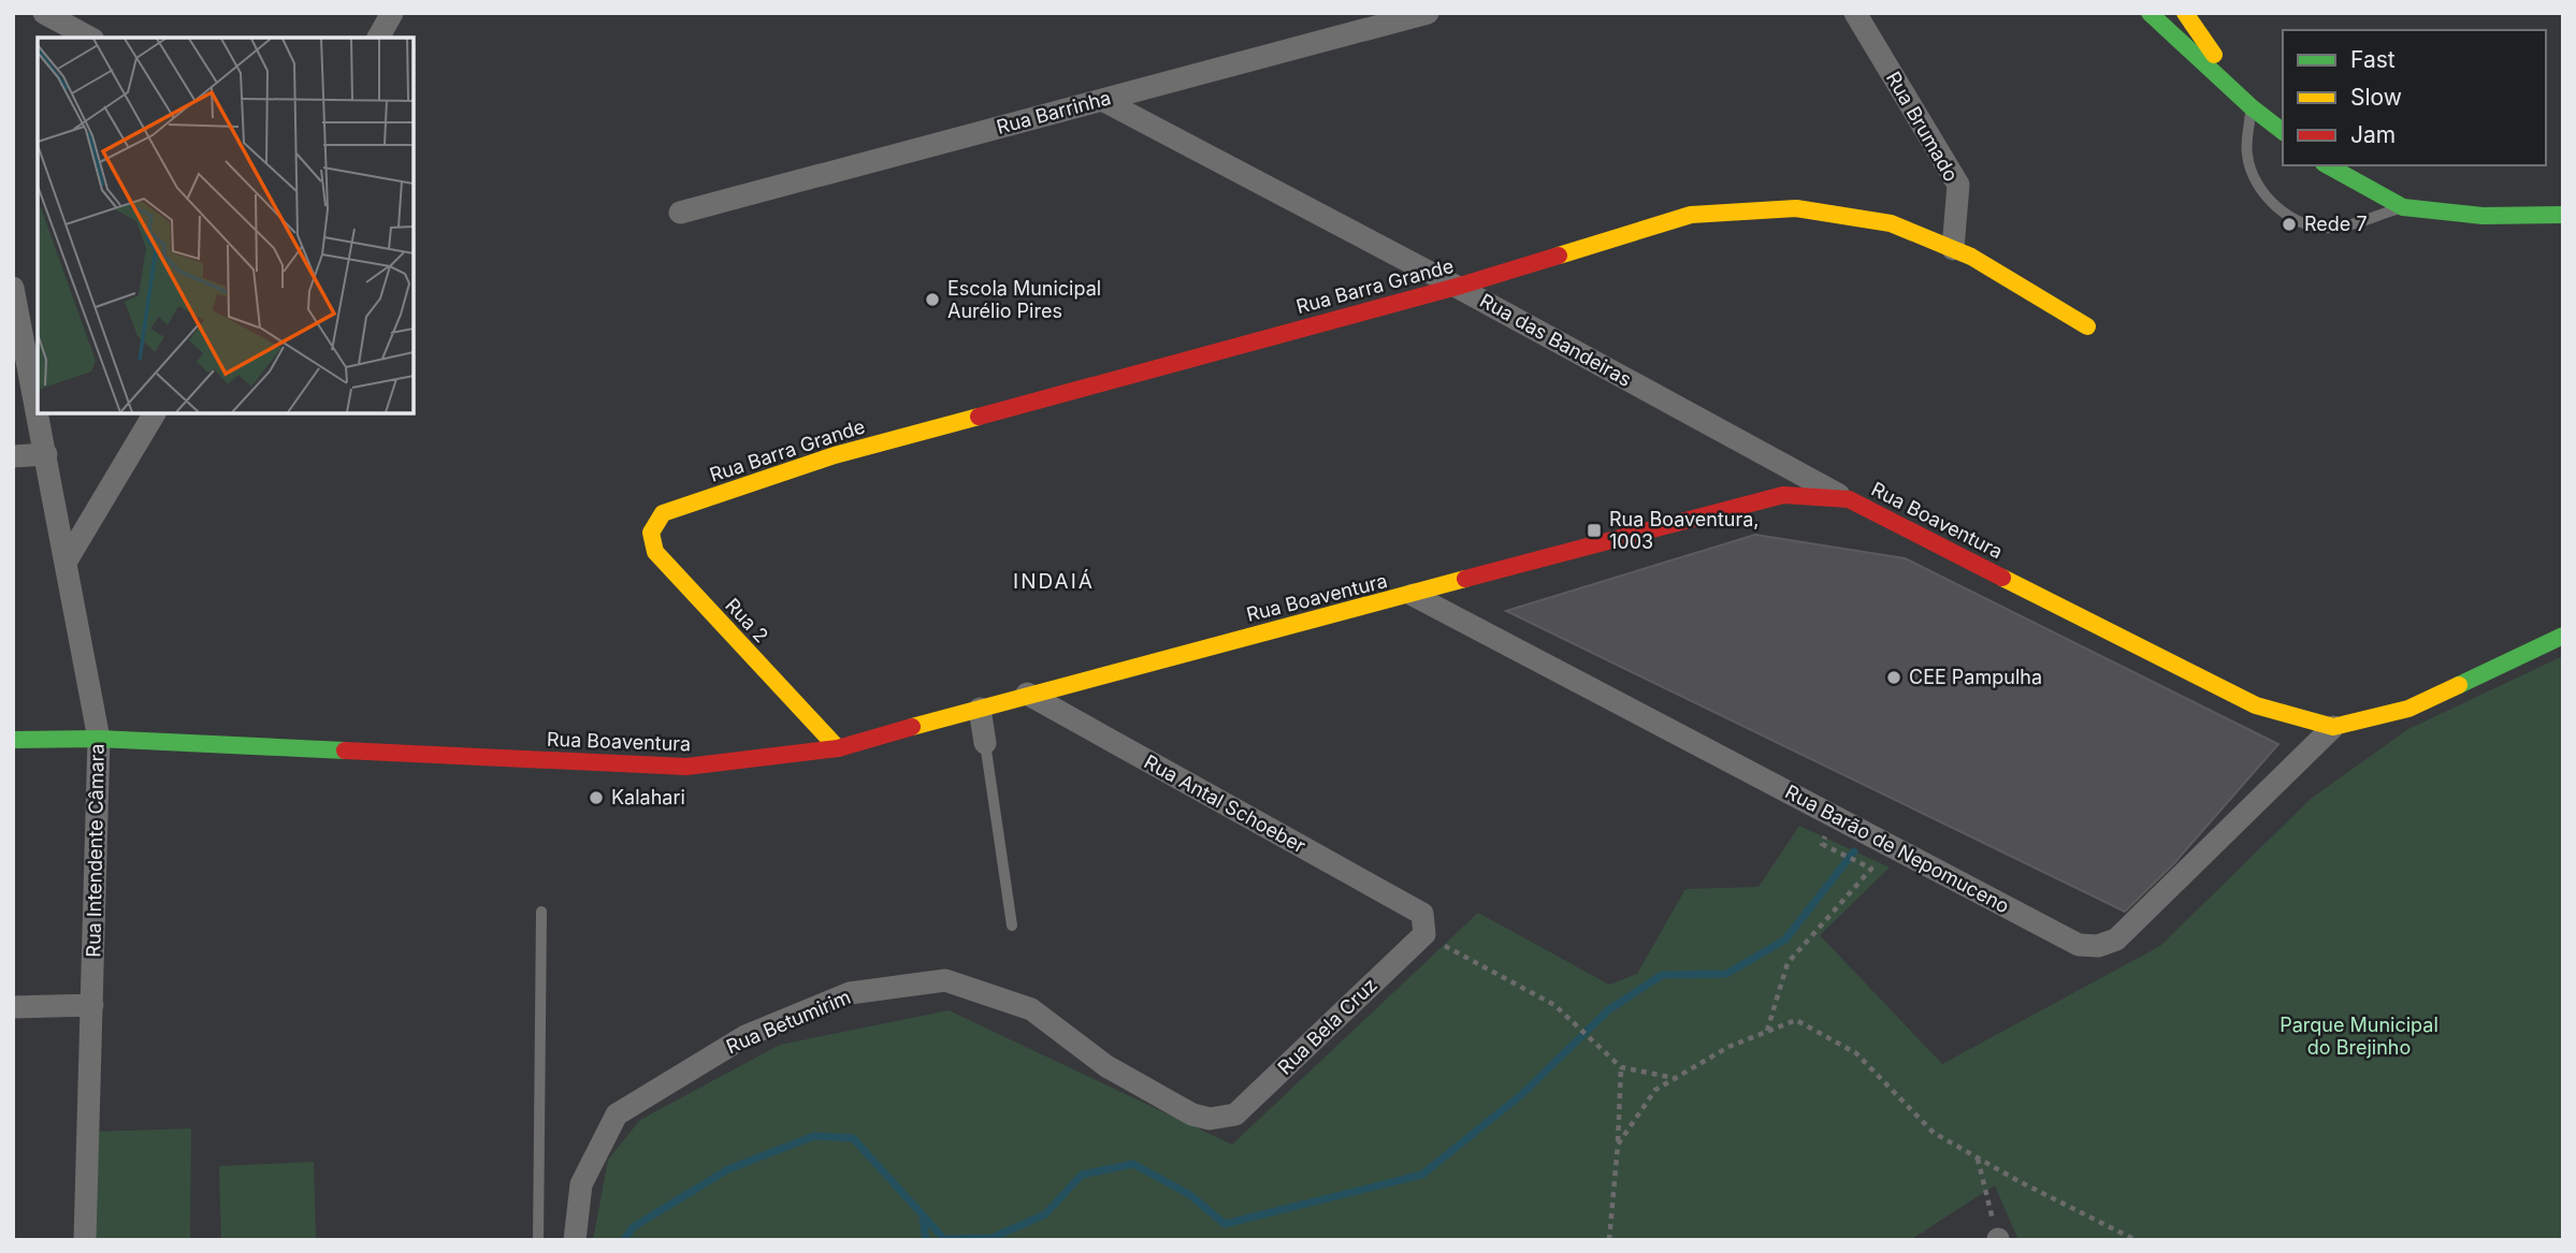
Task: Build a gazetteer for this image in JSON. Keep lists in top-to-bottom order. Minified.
{"streets":{"street":["Rua Barrinha","Rua Brumado","Rua Barra Grande","Rua das Bandeiras","Rua Boaventura","Rua 2","Rua Antal Schoeber","Rua Barão de Nepomuceno","Rua Intendente Câmara","Rua Betumirim","Rua Bela Cruz"]},"crossings":[["Rua Barrinha","Rua das Bandeiras"],["Rua Brumado","Rua Barra Grande"],["Rua Barra Grande","Rua das Bandeiras"],["Rua Barra Grande","Rua 2"],["Rua das Bandeiras","Rua Boaventura"],["Rua Boaventura","Rua 2"],["Rua Boaventura","Rua Antal Schoeber"],["Rua Boaventura","Rua Barão de Nepomuceno"],["Rua Boaventura","Rua Intendente Câmara"],["Rua Antal Schoeber","Rua Bela Cruz"],["Rua Betumirim","Rua Bela Cruz"]],"districts":["INDAIÁ"],"parks":["Parque Municipal do Brejinho"],"places":{"other":["Rede 7","Escola Municipal Aurélio Pires","CEE Pampulha","Kalahari"],"transit":["Rua Boaventura, 1003"]},"legend":["Fast","Slow","Jam"]}
